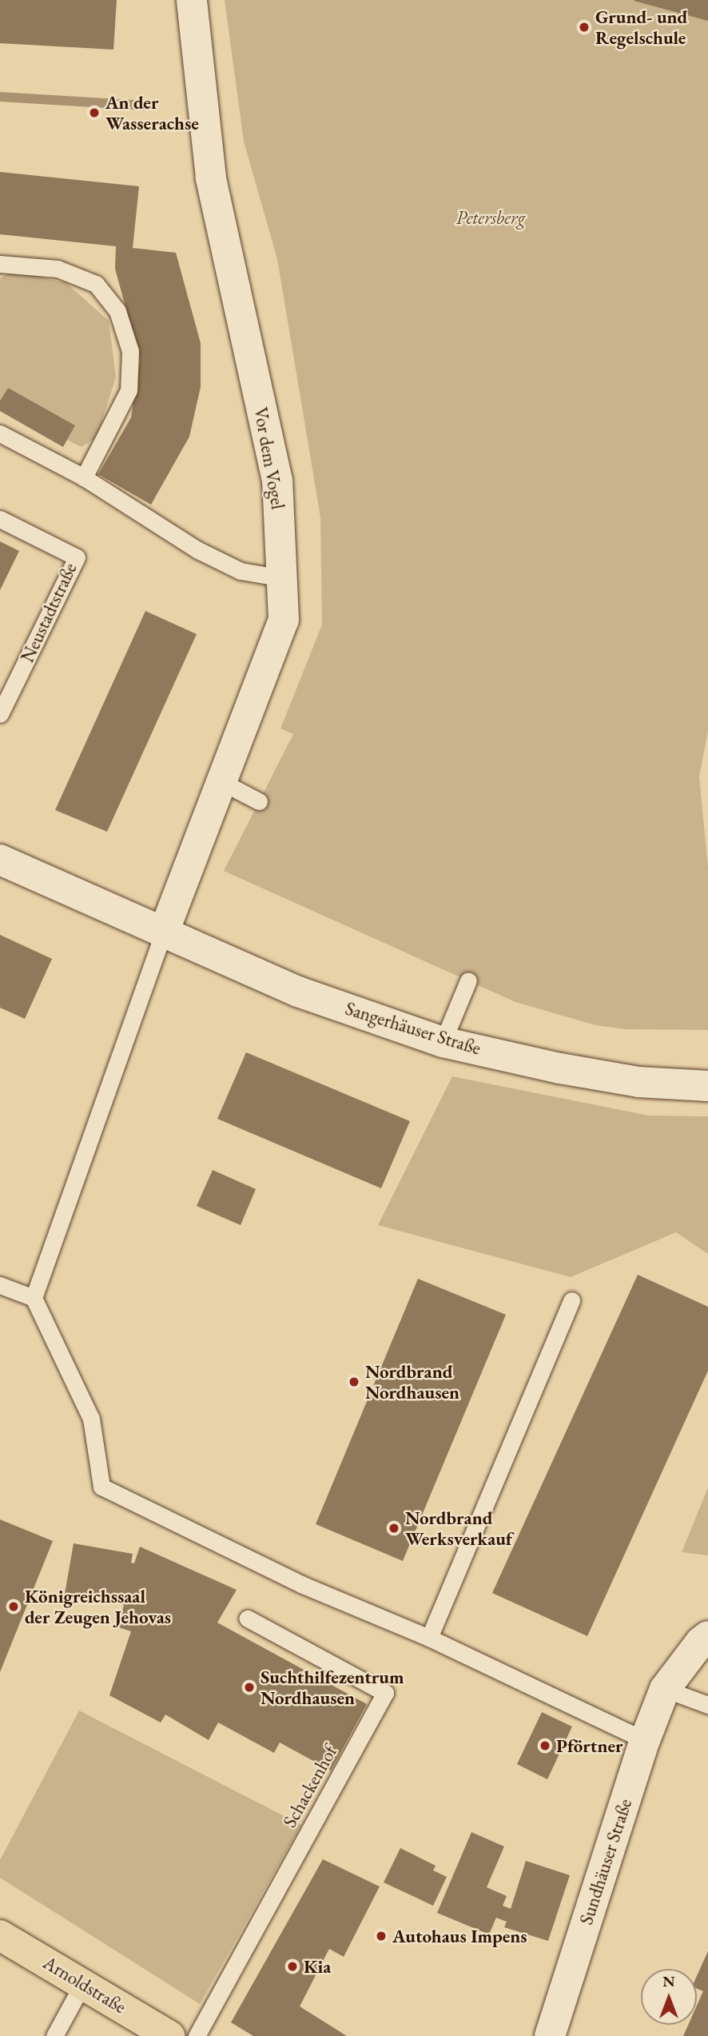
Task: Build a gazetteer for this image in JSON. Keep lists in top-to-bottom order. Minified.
{"streets":{"main road":["Arnoldstraße"],"street":["Vor dem Vogel","Sangerhäuser Straße","Sundhäuser Straße"],"lane":["Neustadtstraße","Schackenhof"]},"crossings":[["Vor dem Vogel","Sangerhäuser Straße"]],"parks":["Petersberg"],"places":["Grund- und Regelschule","An der Wasserachse","Nordbrand Nordhausen","Nordbrand Werksverkauf","Königreichssaal der Zeugen Jehovas","Suchthilfezentrum Nordhausen","Pförtner","Autohaus Impens","Kia"],"north":"top"}
